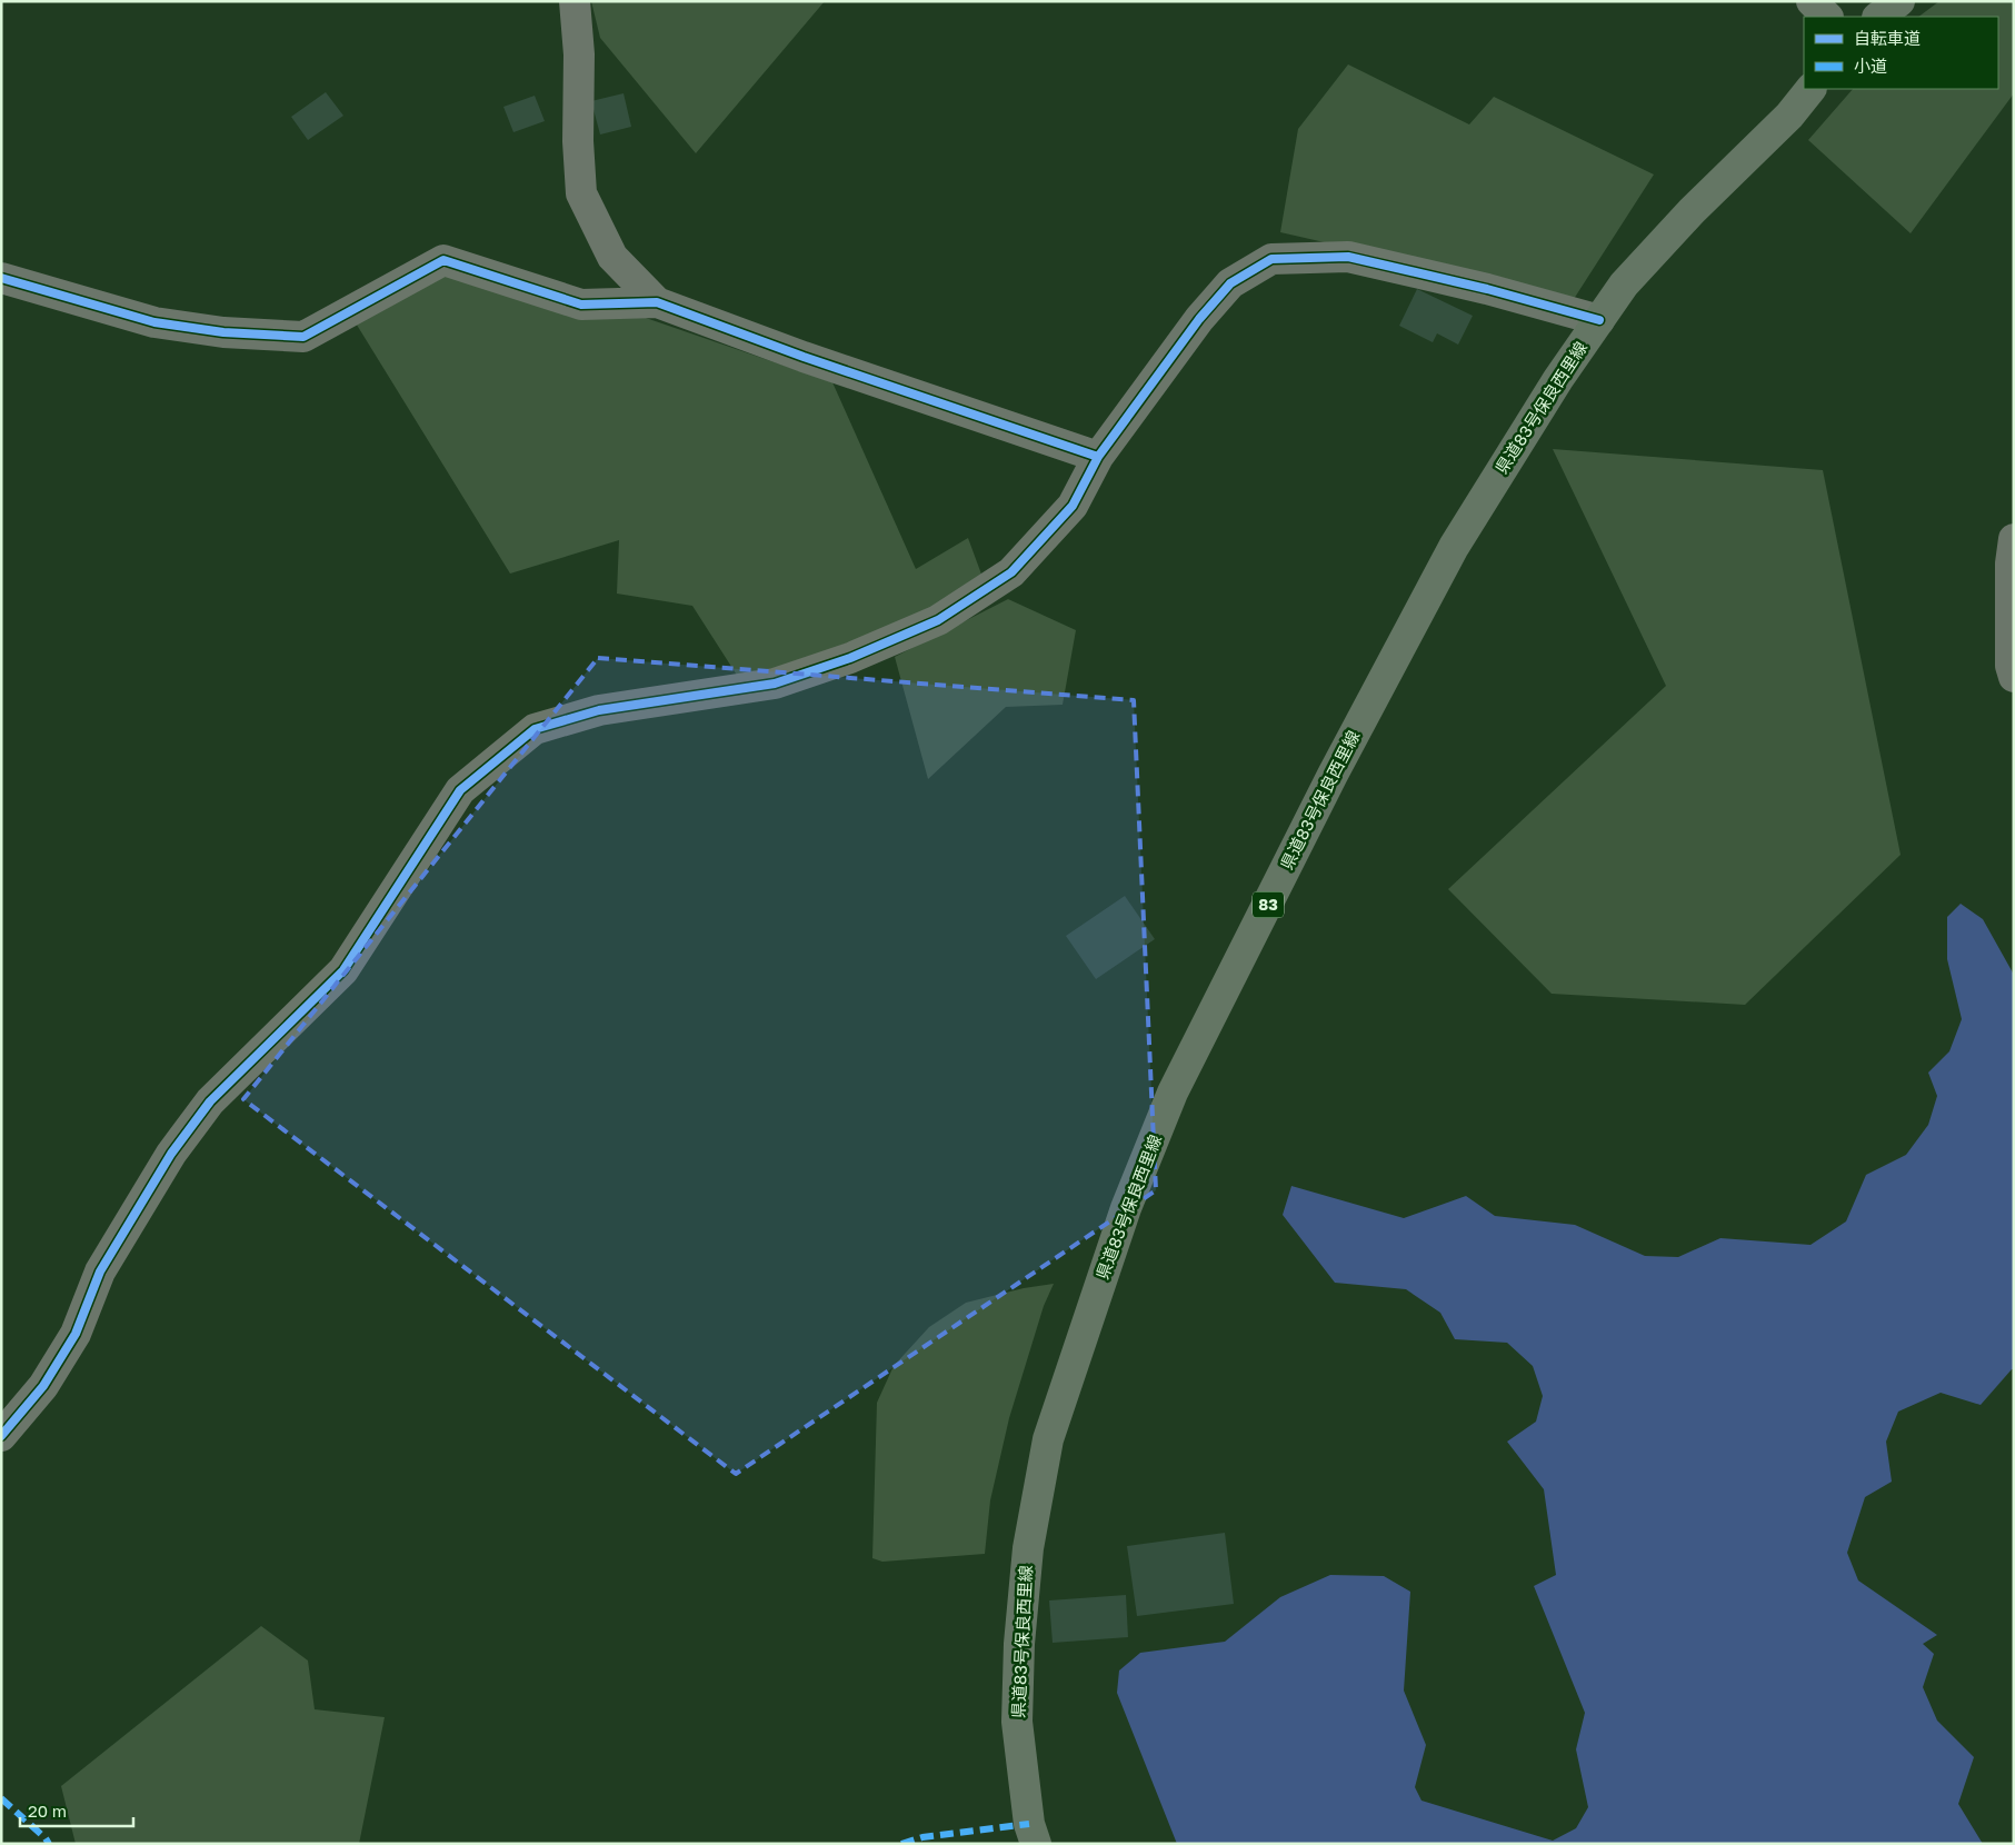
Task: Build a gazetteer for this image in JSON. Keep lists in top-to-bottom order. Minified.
{"streets":{"main road":["県道83号保良西里線","83"]},"legend":["自転車道","小道"],"scale_bar":"20 m"}
